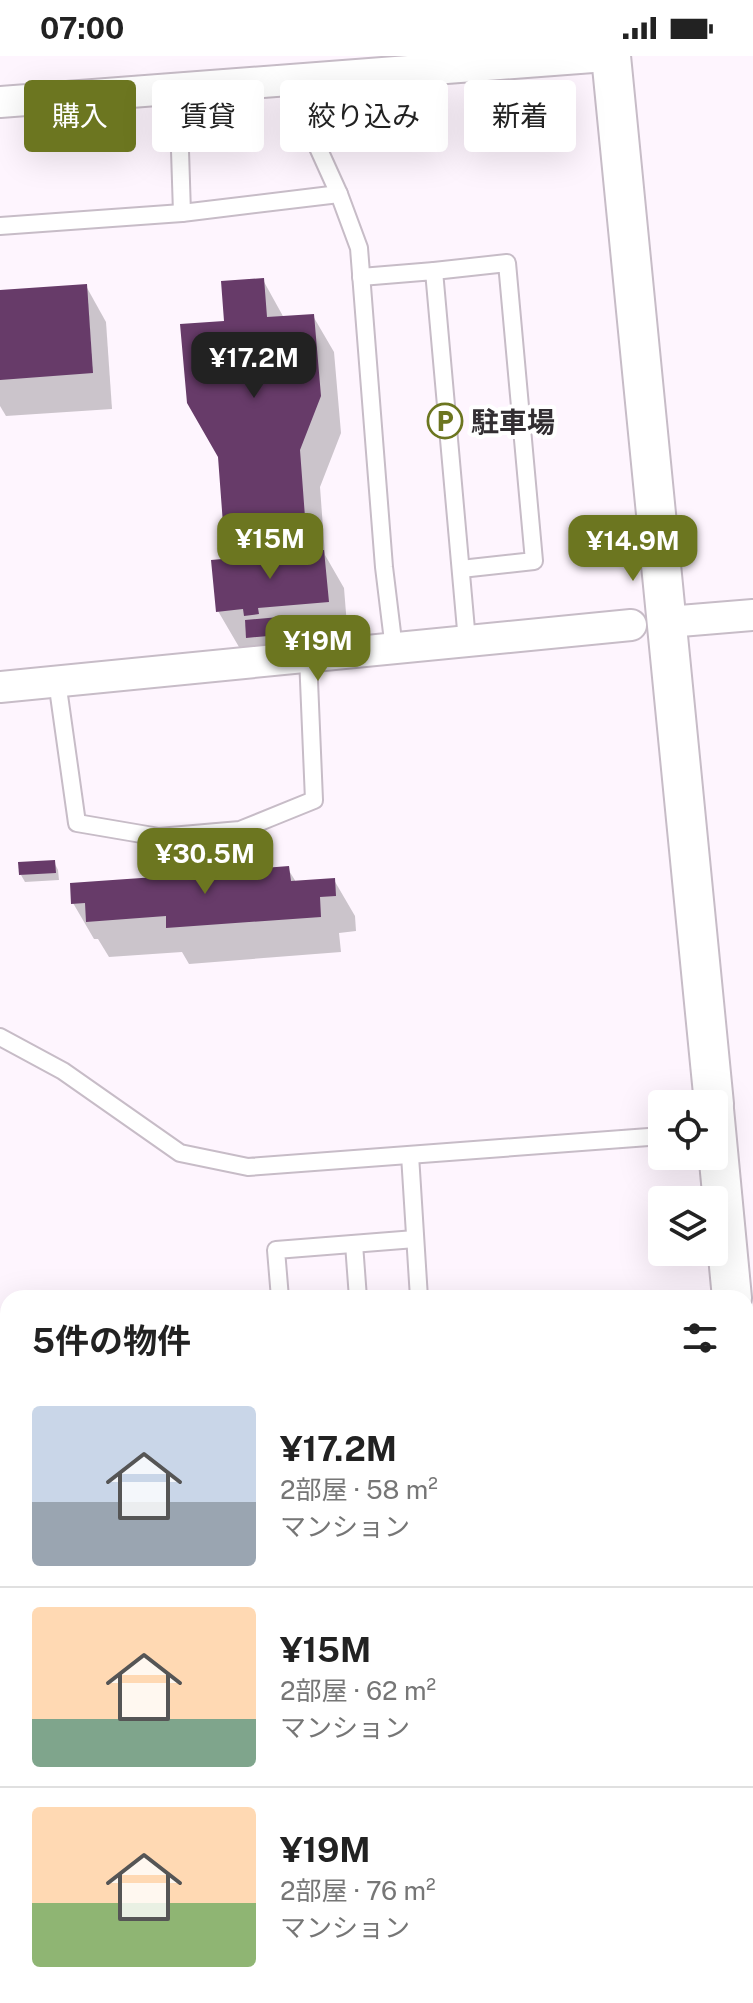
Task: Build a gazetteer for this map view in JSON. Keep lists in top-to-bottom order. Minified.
{"places":{"parking":["駐車場"]},"page":{"status":"07:00","chip":["購入","賃貸","絞り込み","新着"],"price":["¥17.2M","¥15M","¥14.9M","¥19M","¥30.5M"],"heading":"5件の物件","list":[{"name":"¥17.2M","note":"2部屋 · 58 m² · マンション"},{"name":"¥15M","note":"2部屋 · 62 m² · マンション"},{"name":"¥19M","note":"2部屋 · 76 m² · マンション"}]}}
